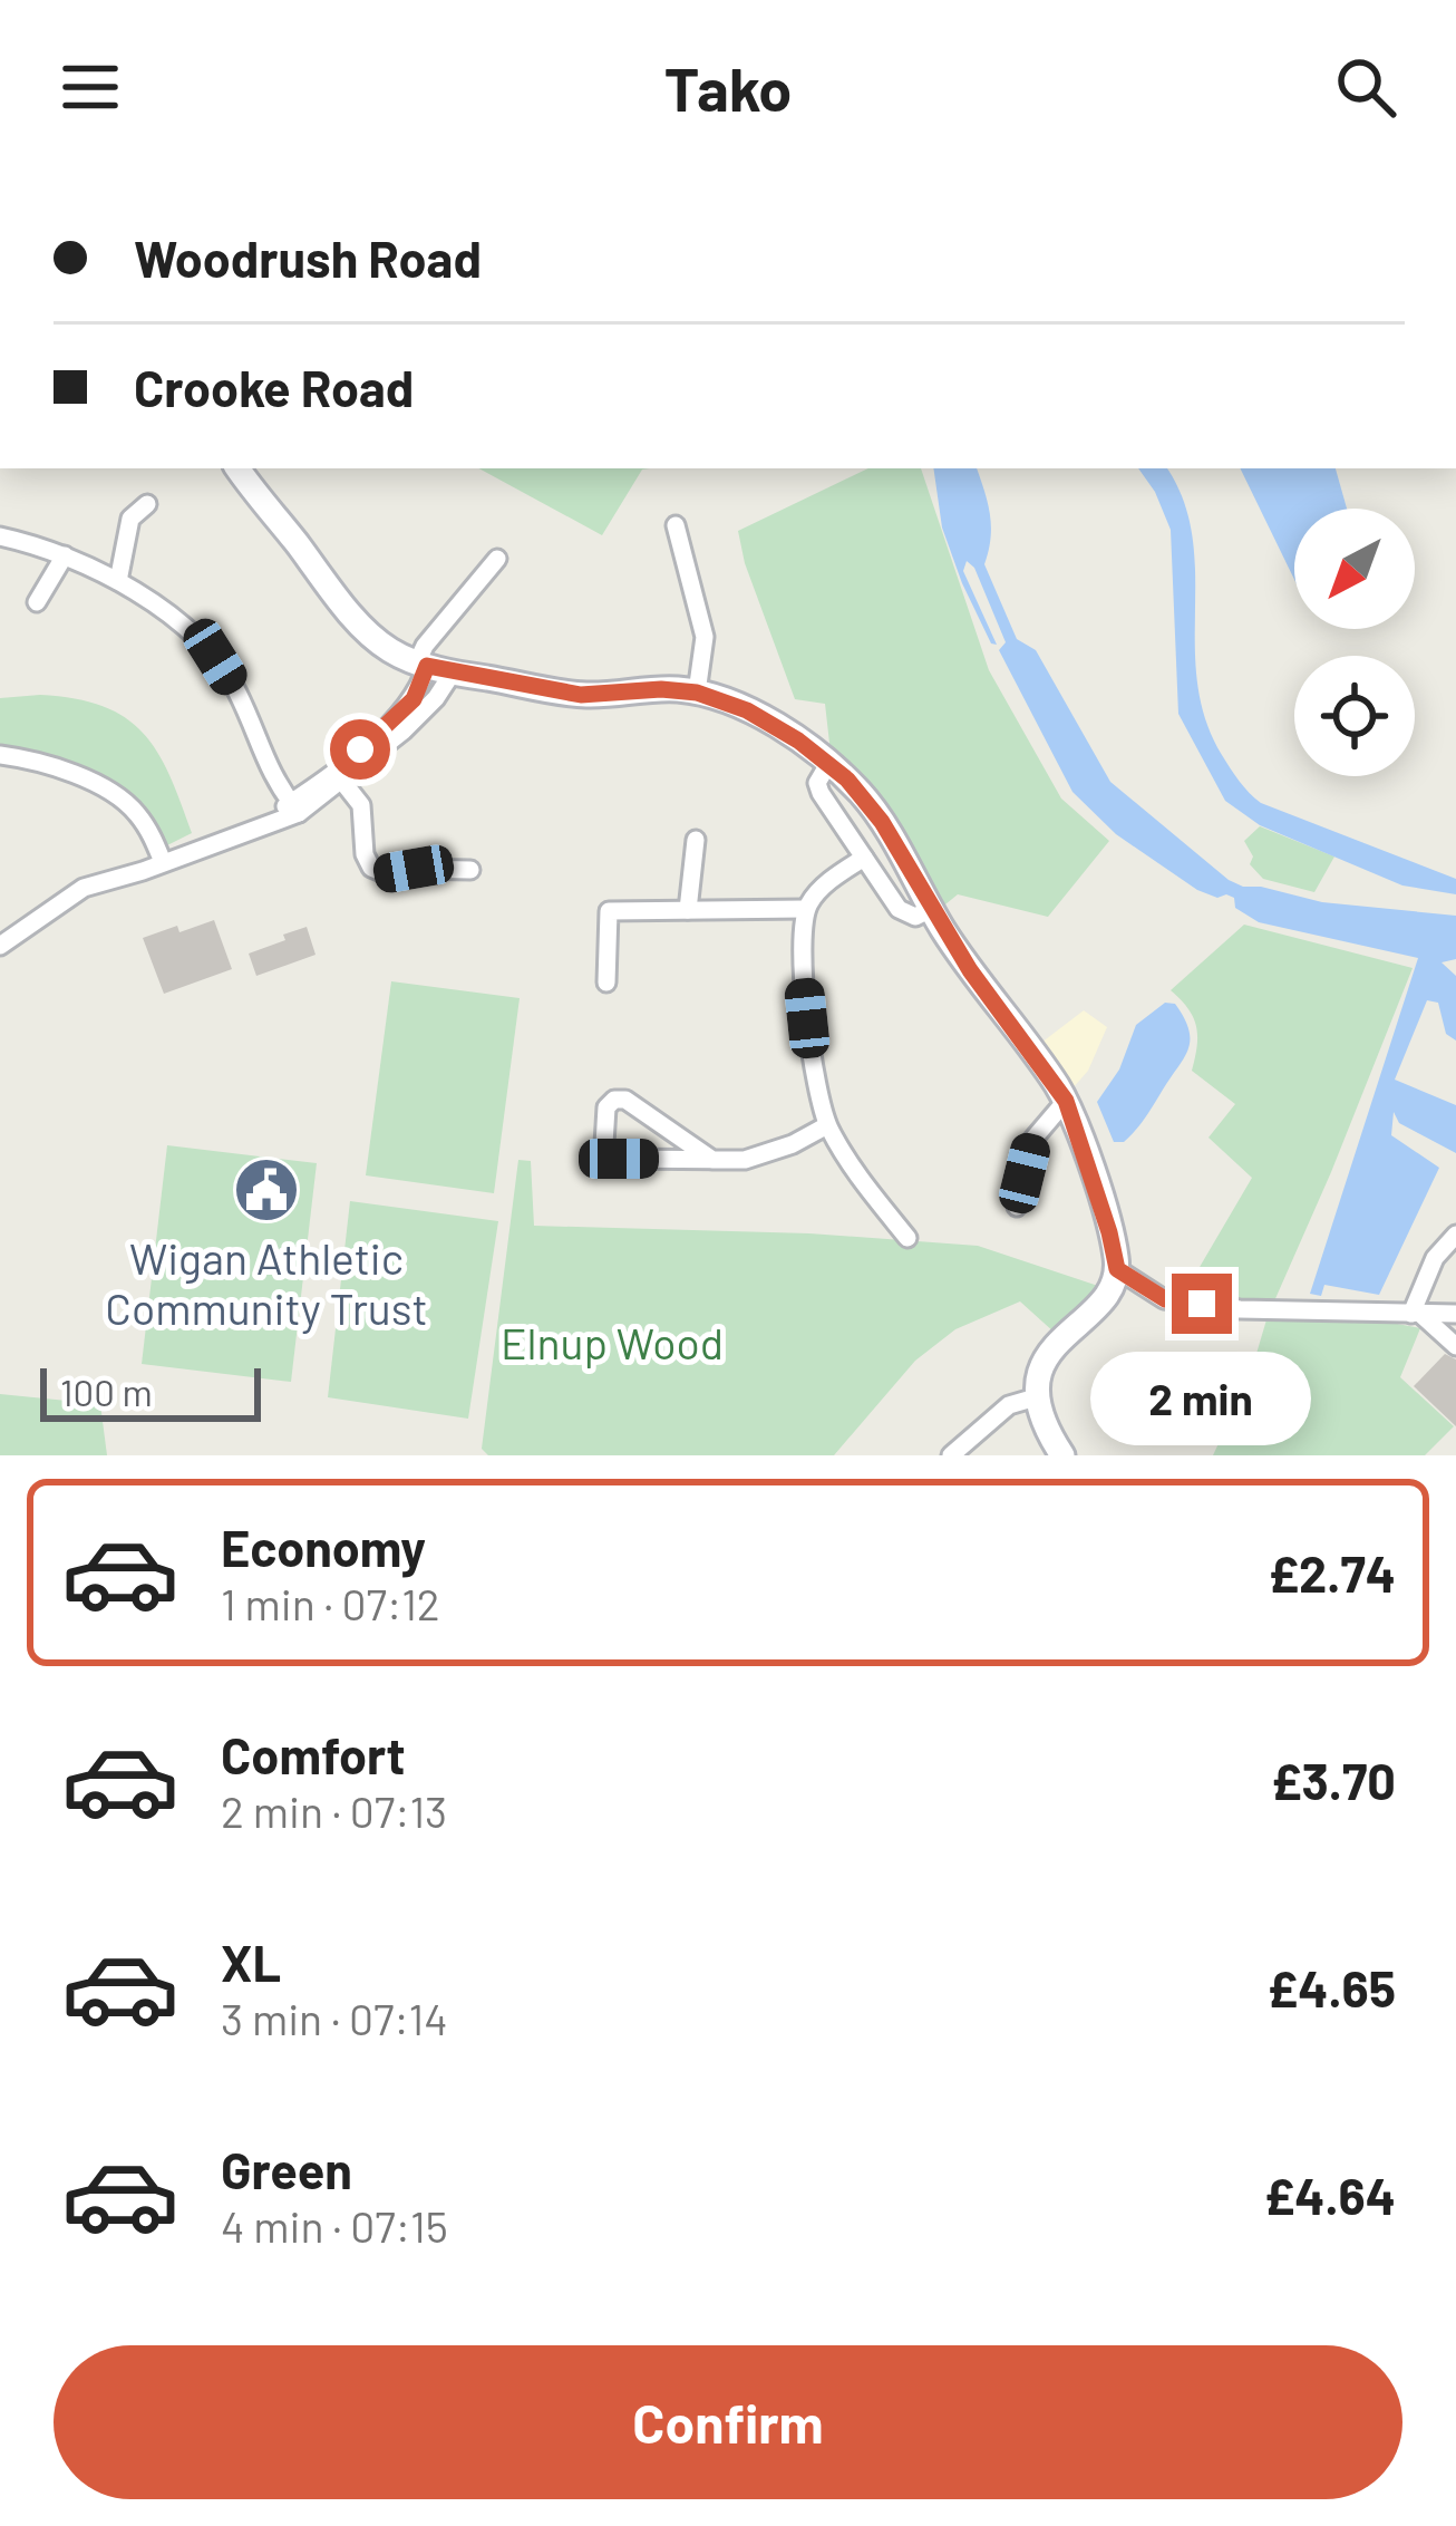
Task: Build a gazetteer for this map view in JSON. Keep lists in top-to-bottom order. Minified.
{"parks":["Elnup Wood"],"places":{"public building":["Wigan Athletic Community Trust"]},"scale_bar":"100 m","north":"bottom left","page":{"header":"Tako","banner":["Woodrush Road","Crooke Road"],"bubble":"2 min","scale":"100 m","list":[{"name":"Economy","note":"1 min · 07:12","value":"£2.74"},{"name":"Comfort","note":"2 min · 07:13","value":"£3.70"},{"name":"XL","note":"3 min · 07:14","value":"£4.65"},{"name":"Green","note":"4 min · 07:15","value":"£4.64"}],"buttons":"Confirm"}}
